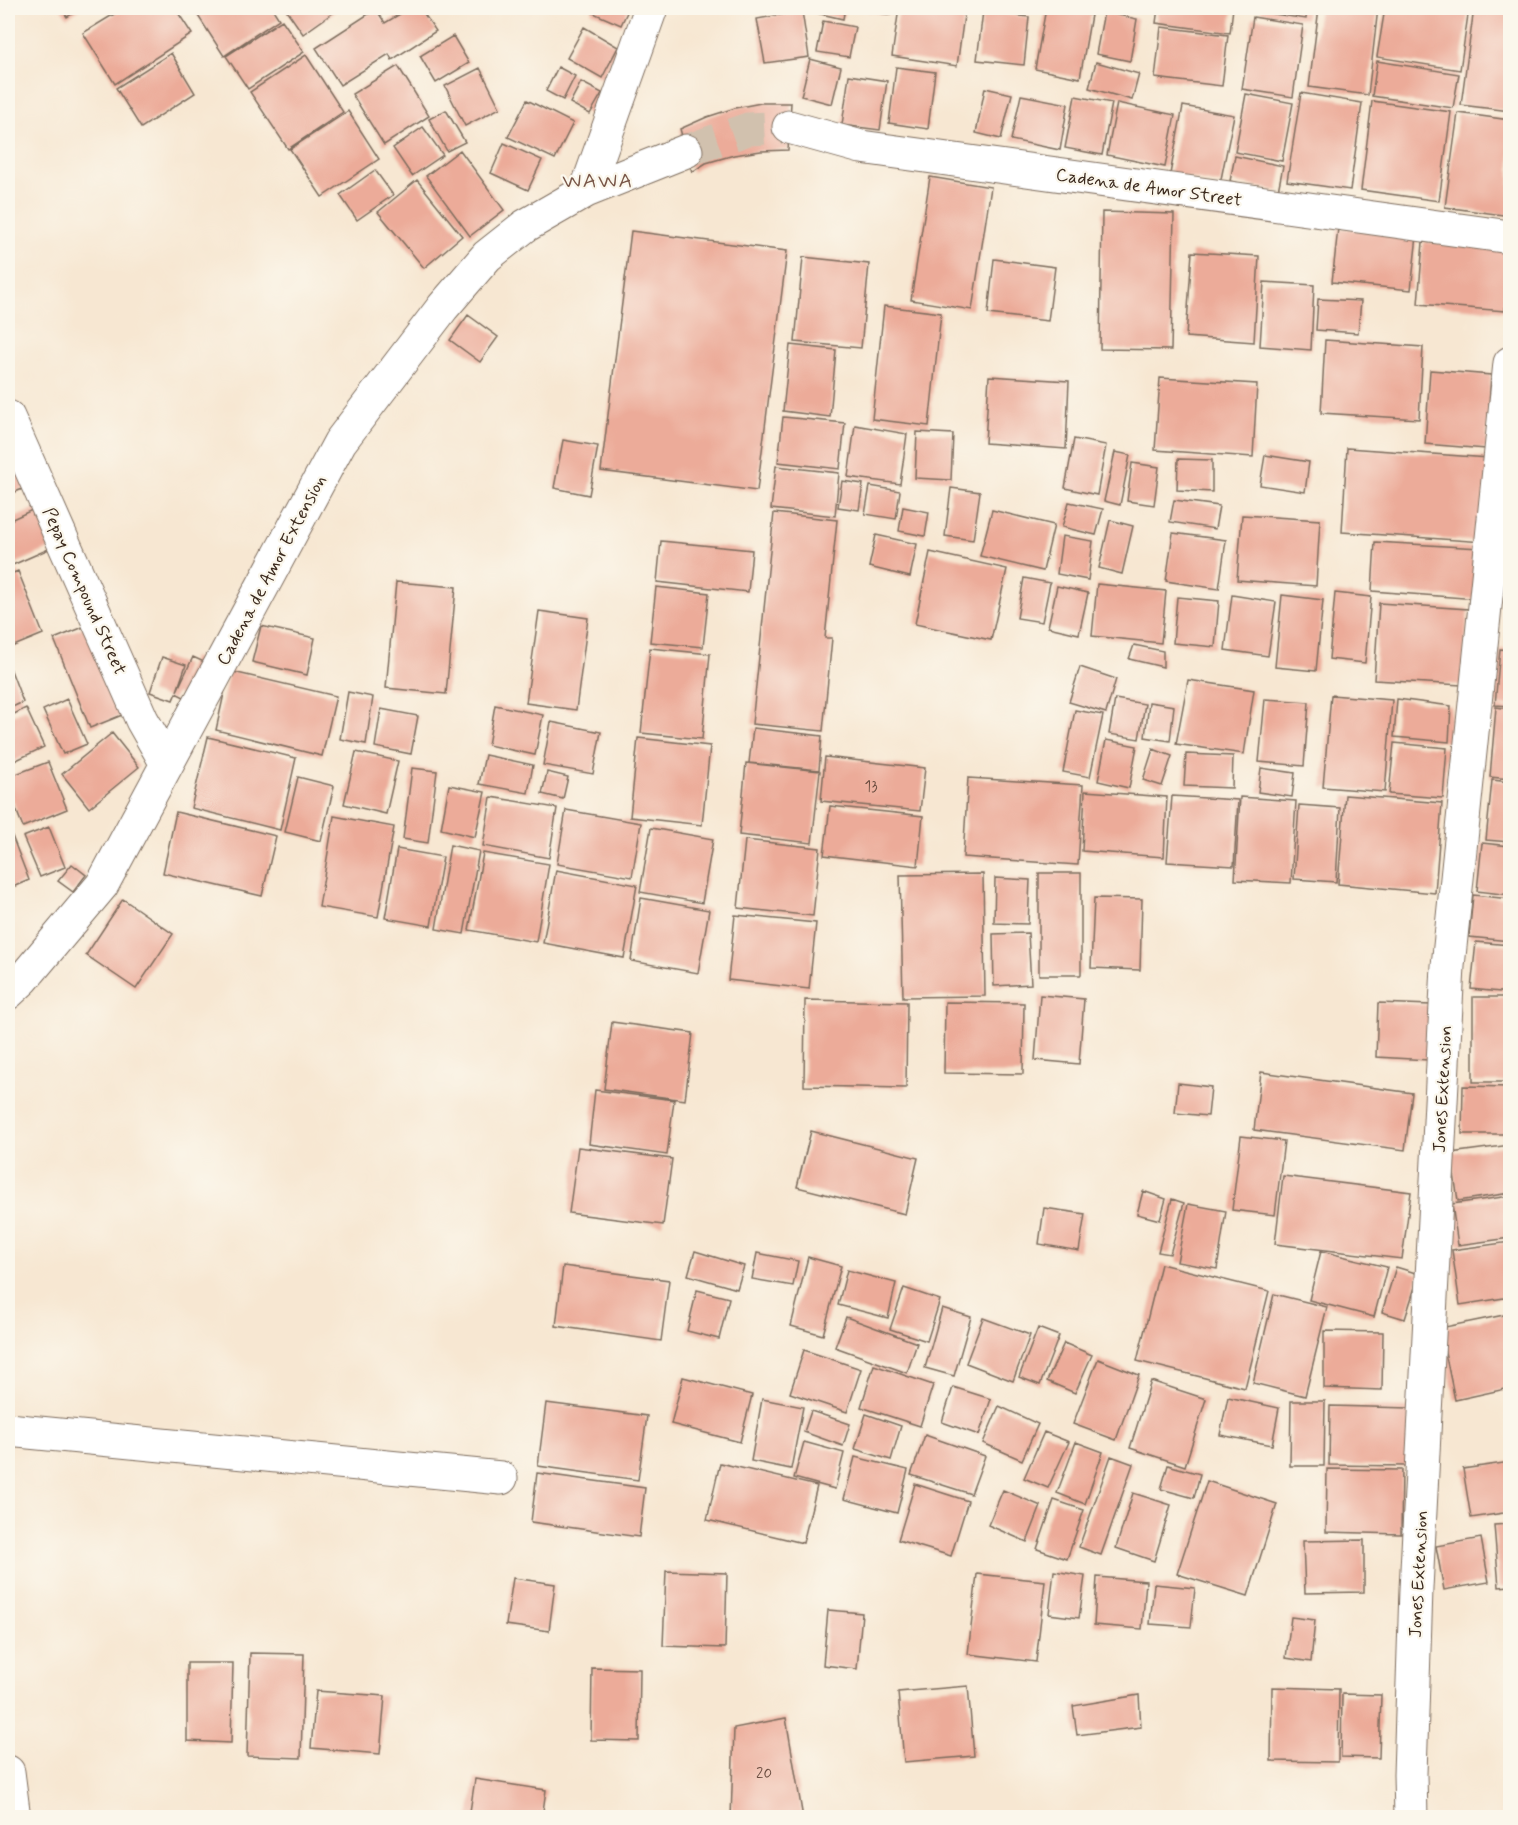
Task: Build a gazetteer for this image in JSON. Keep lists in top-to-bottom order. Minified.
{"streets":{"street":["Cadena de Amor Street","Cadena de Amor Extension","Pepay Compound Street","Jones Extension"]},"crossings":[["Cadena de Amor Extension","Pepay Compound Street"]],"districts":["WAWA"],"house_numbers":["13","20"]}
